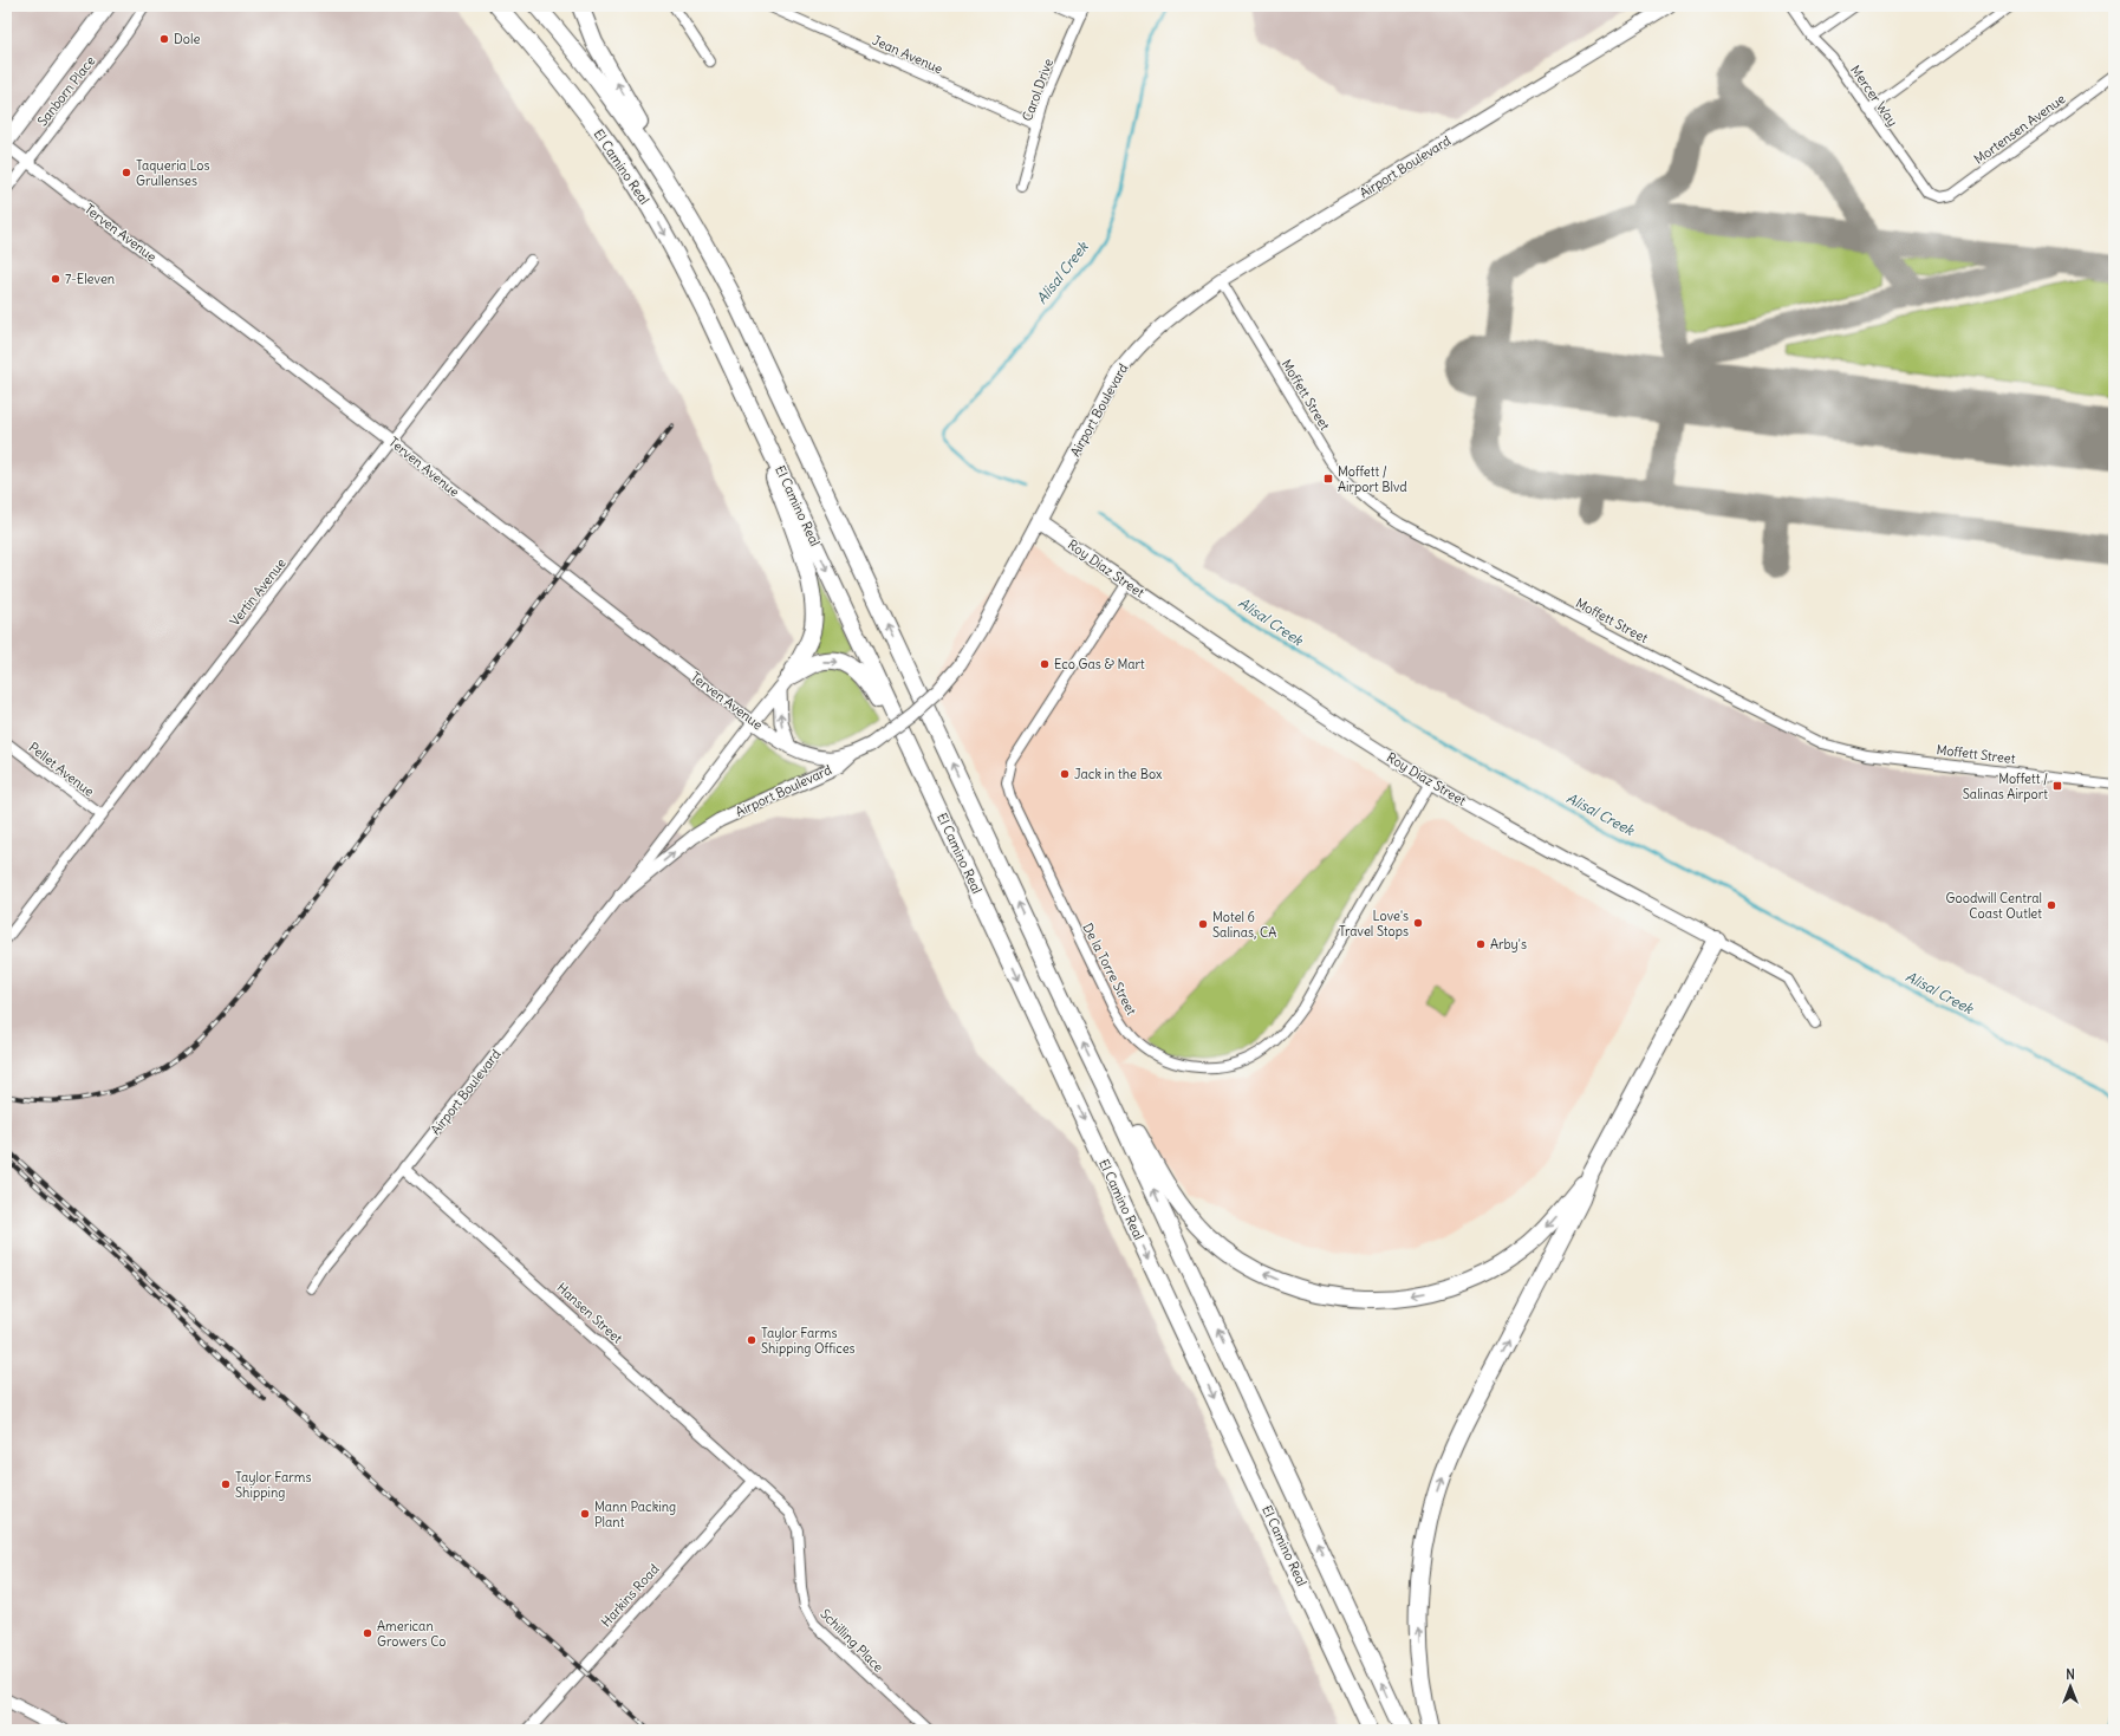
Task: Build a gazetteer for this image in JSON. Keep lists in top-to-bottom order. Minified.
{"streets":{"highway":["El Camino Real"],"main road":["Airport Boulevard","Terven Avenue","Roy Diaz Street"],"street":["Jean Avenue","Carol Drive","Sanborn Place","Mercer Way","Mortensen Avenue","Moffett Street","Vertin Avenue","Pellet Avenue","De la Torre Street","Hansen Street","Harkins Road","Schilling Place"]},"crossings":[["Jean Avenue","Carol Drive"],["Sanborn Place","Terven Avenue"],["Mercer Way","Mortensen Avenue"],["Airport Boulevard","Terven Avenue"],["Airport Boulevard","Moffett Street"],["Airport Boulevard","Roy Diaz Street"],["Airport Boulevard","Hansen Street"],["Terven Avenue","Vertin Avenue"],["Roy Diaz Street","De la Torre Street"],["Vertin Avenue","Pellet Avenue"],["Hansen Street","Harkins Road"],["Hansen Street","Schilling Place"],["Harkins Road","Schilling Place"]],"water":["Alisal Creek"],"places":{"other":["Dole","Taquería Los Grullenses","7-Eleven","Eco Gas & Mart","Jack in the Box","Goodwill Central Coast Outlet","Love's Travel Stops","Motel 6 Salinas, CA","Arby's","Taylor Farms Shipping Offices","Taylor Farms Shipping","Mann Packing Plant","American Growers Co"],"transit":["Moffett / Airport Blvd","Moffett / Salinas Airport"]},"north":"top"}
